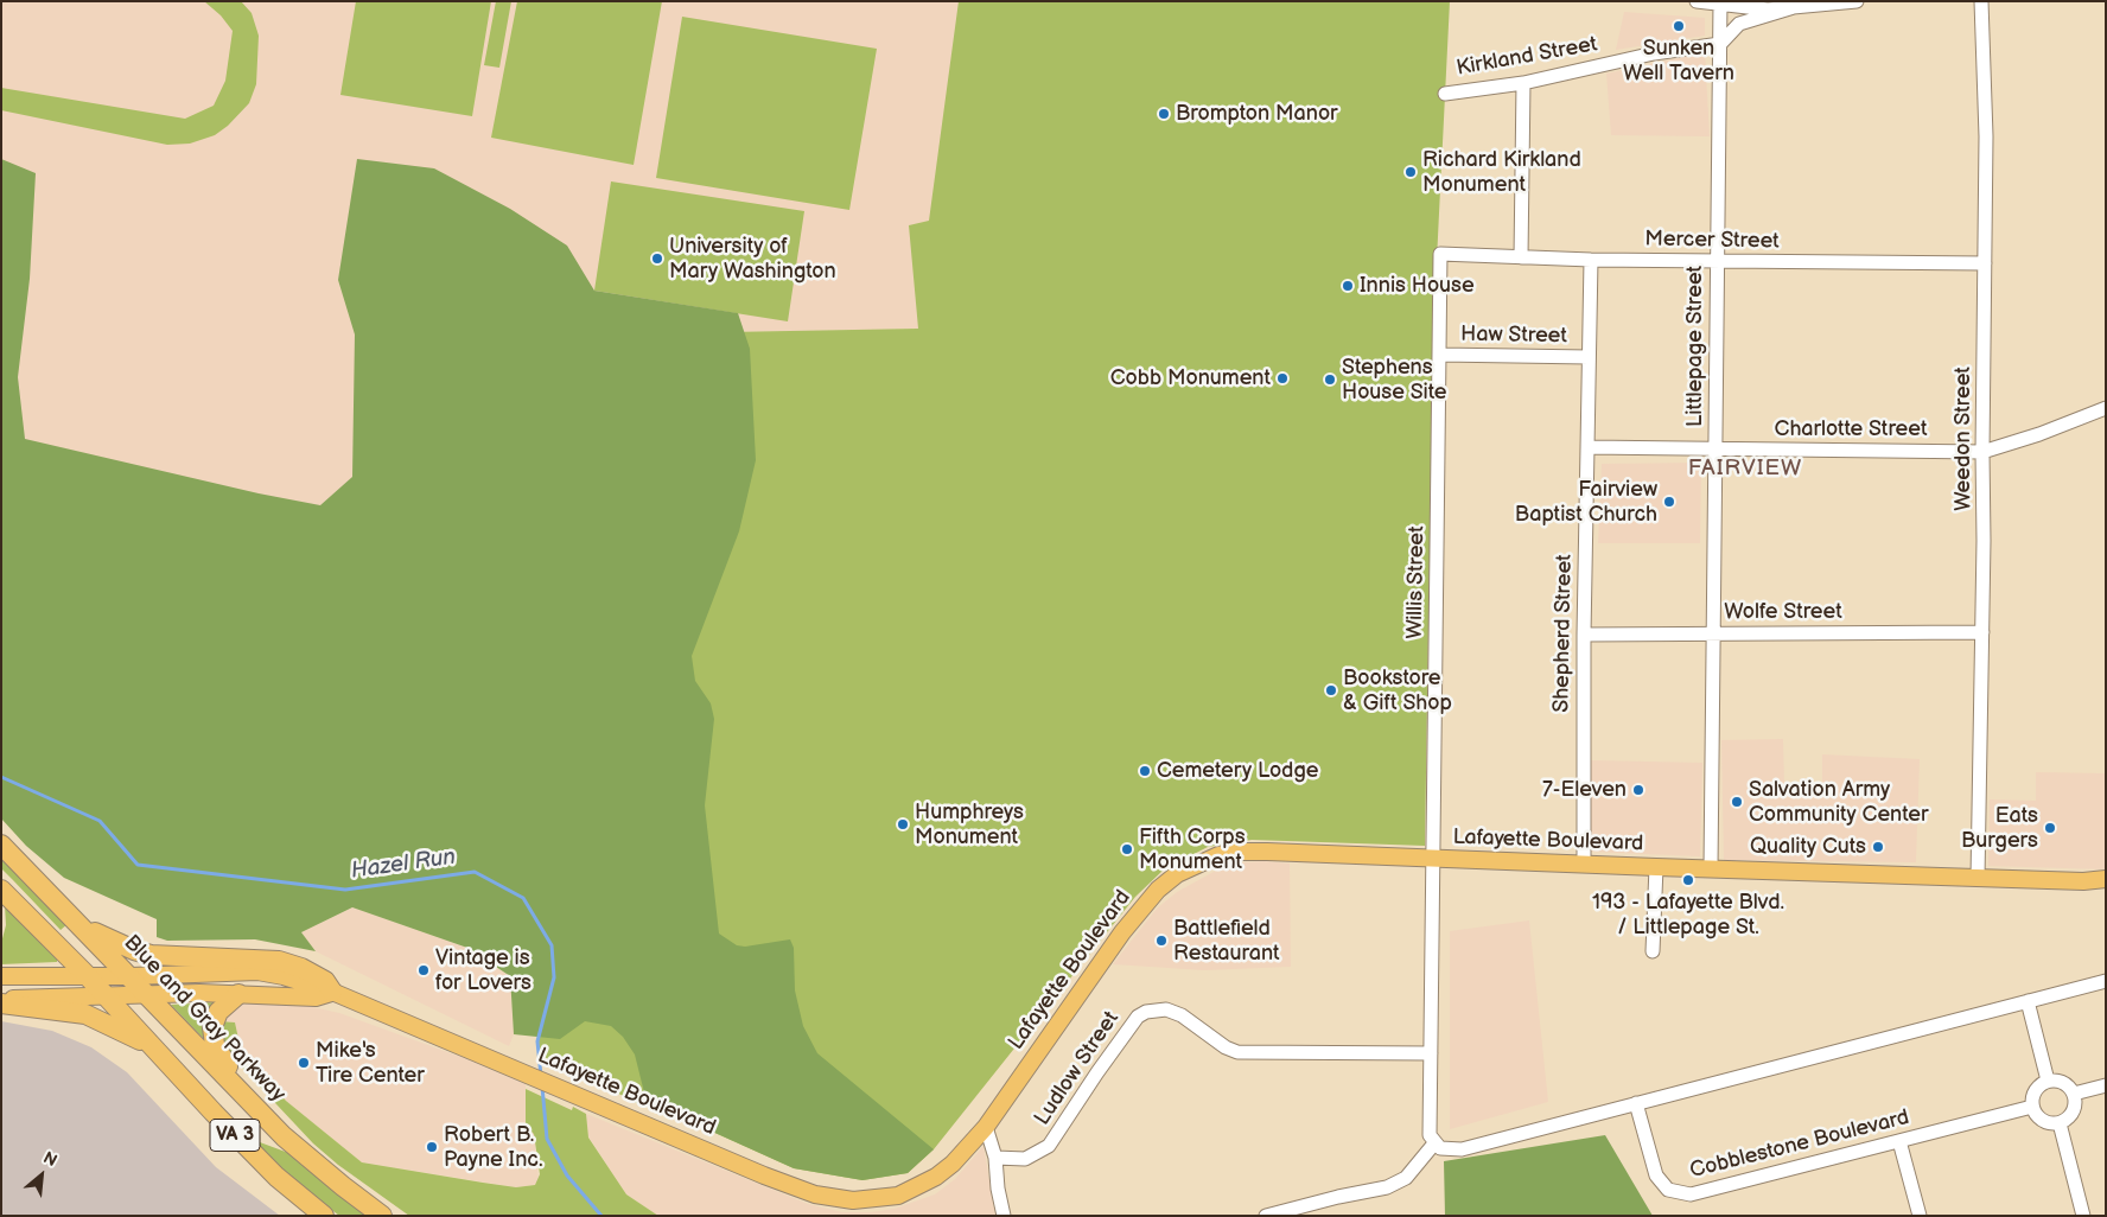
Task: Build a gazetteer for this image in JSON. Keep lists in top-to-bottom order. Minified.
{"streets":{"highway":["Blue and Gray Parkway","VA 3"],"main road":["Lafayette Boulevard"],"street":["Kirkland Street","Mercer Street","Haw Street","Littlepage Street","Charlotte Street","Weedon Street","Willis Street","Wolfe Street","Shepherd Street","Ludlow Street","Cobblestone Boulevard"]},"crossings":[["Kirkland Street","Littlepage Street"],["Mercer Street","Littlepage Street"],["Mercer Street","Weedon Street"],["Mercer Street","Willis Street"],["Mercer Street","Shepherd Street"],["Haw Street","Willis Street"],["Haw Street","Shepherd Street"],["Littlepage Street","Charlotte Street"],["Littlepage Street","Wolfe Street"],["Littlepage Street","Lafayette Boulevard"],["Charlotte Street","Weedon Street"],["Charlotte Street","Shepherd Street"],["Weedon Street","Wolfe Street"],["Weedon Street","Lafayette Boulevard"],["Willis Street","Lafayette Boulevard"],["Willis Street","Ludlow Street"],["Wolfe Street","Shepherd Street"],["Shepherd Street","Lafayette Boulevard"],["Lafayette Boulevard","Blue and Gray Parkway"],["Lafayette Boulevard","VA 3"]],"districts":["FAIRVIEW"],"water":["Hazel Run"],"places":["Sunken Well Tavern","Brompton Manor","Richard Kirkland Monument","University of Mary Washington","Innis House","Cobb Monument","Stephens House Site","Fairview Baptist Church","Bookstore & Gift Shop","Cemetery Lodge","7-Eleven","Salvation Army Community Center","Humphreys Monument","Eats Burgers","Quality Cuts","Fifth Corps Monument","193 - Lafayette Blvd. / Littlepage St.","Battlefield Restaurant","Vintage is for Lovers","Mike's Tire Center","Robert B. Payne Inc."],"north":"top right"}
